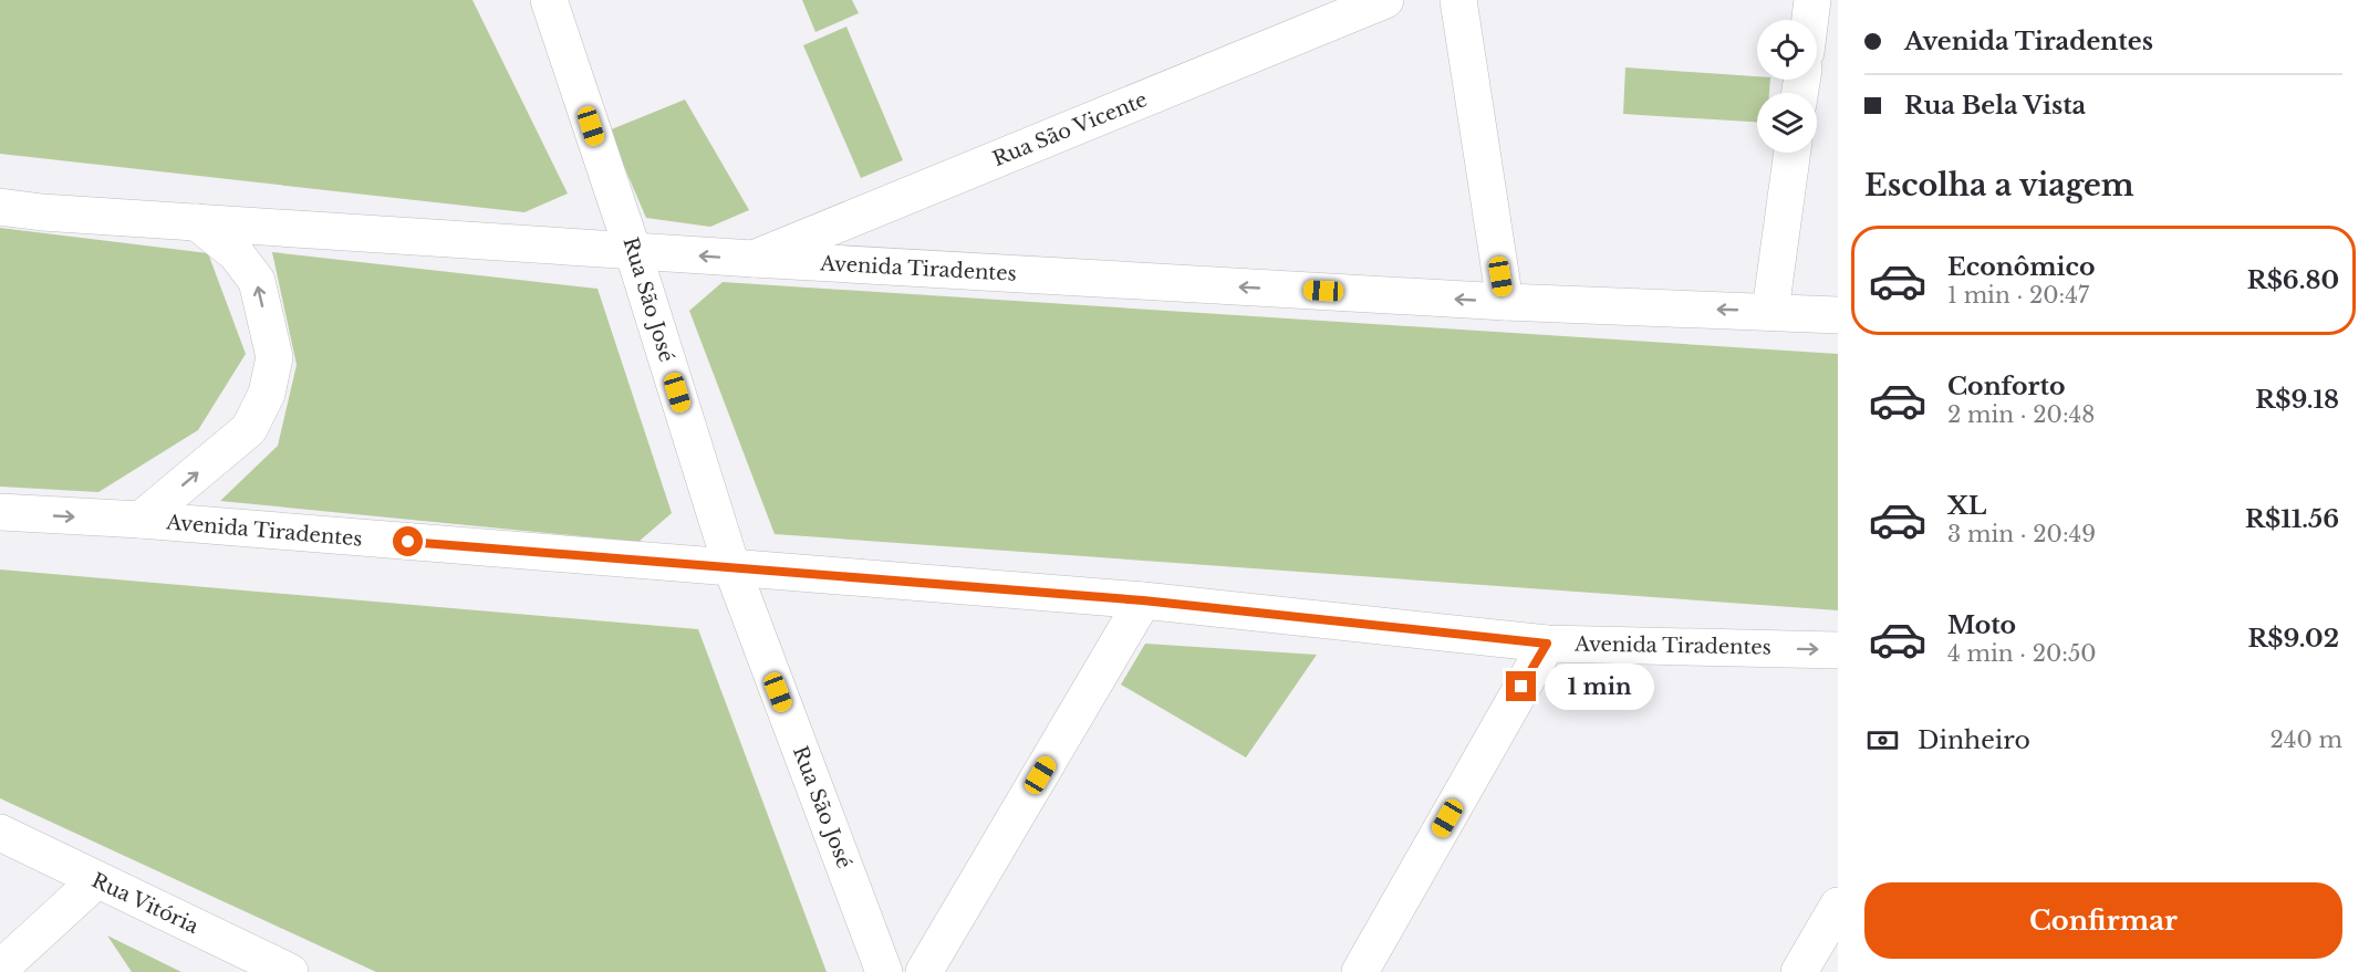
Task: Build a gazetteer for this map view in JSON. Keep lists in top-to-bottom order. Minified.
{"streets":{"street":["Rua São Vicente","Avenida Tiradentes","Rua São José","Rua Vitória"]},"crossings":[["Rua São Vicente","Avenida Tiradentes"],["Avenida Tiradentes","Rua São José"]],"page":{"banner":["Avenida Tiradentes","Rua Bela Vista"],"heading":"Escolha a viagem","list":[{"name":"Econômico","note":"1 min · 20:47","value":"R$6.80"},{"name":"Conforto","note":"2 min · 20:48","value":"R$9.18"},{"name":"XL","note":"3 min · 20:49","value":"R$11.56"},{"name":"Moto","note":"4 min · 20:50","value":"R$9.02"}],"bubble":"1 min","pay":["Dinheiro","240 m"],"buttons":"Confirmar"}}
